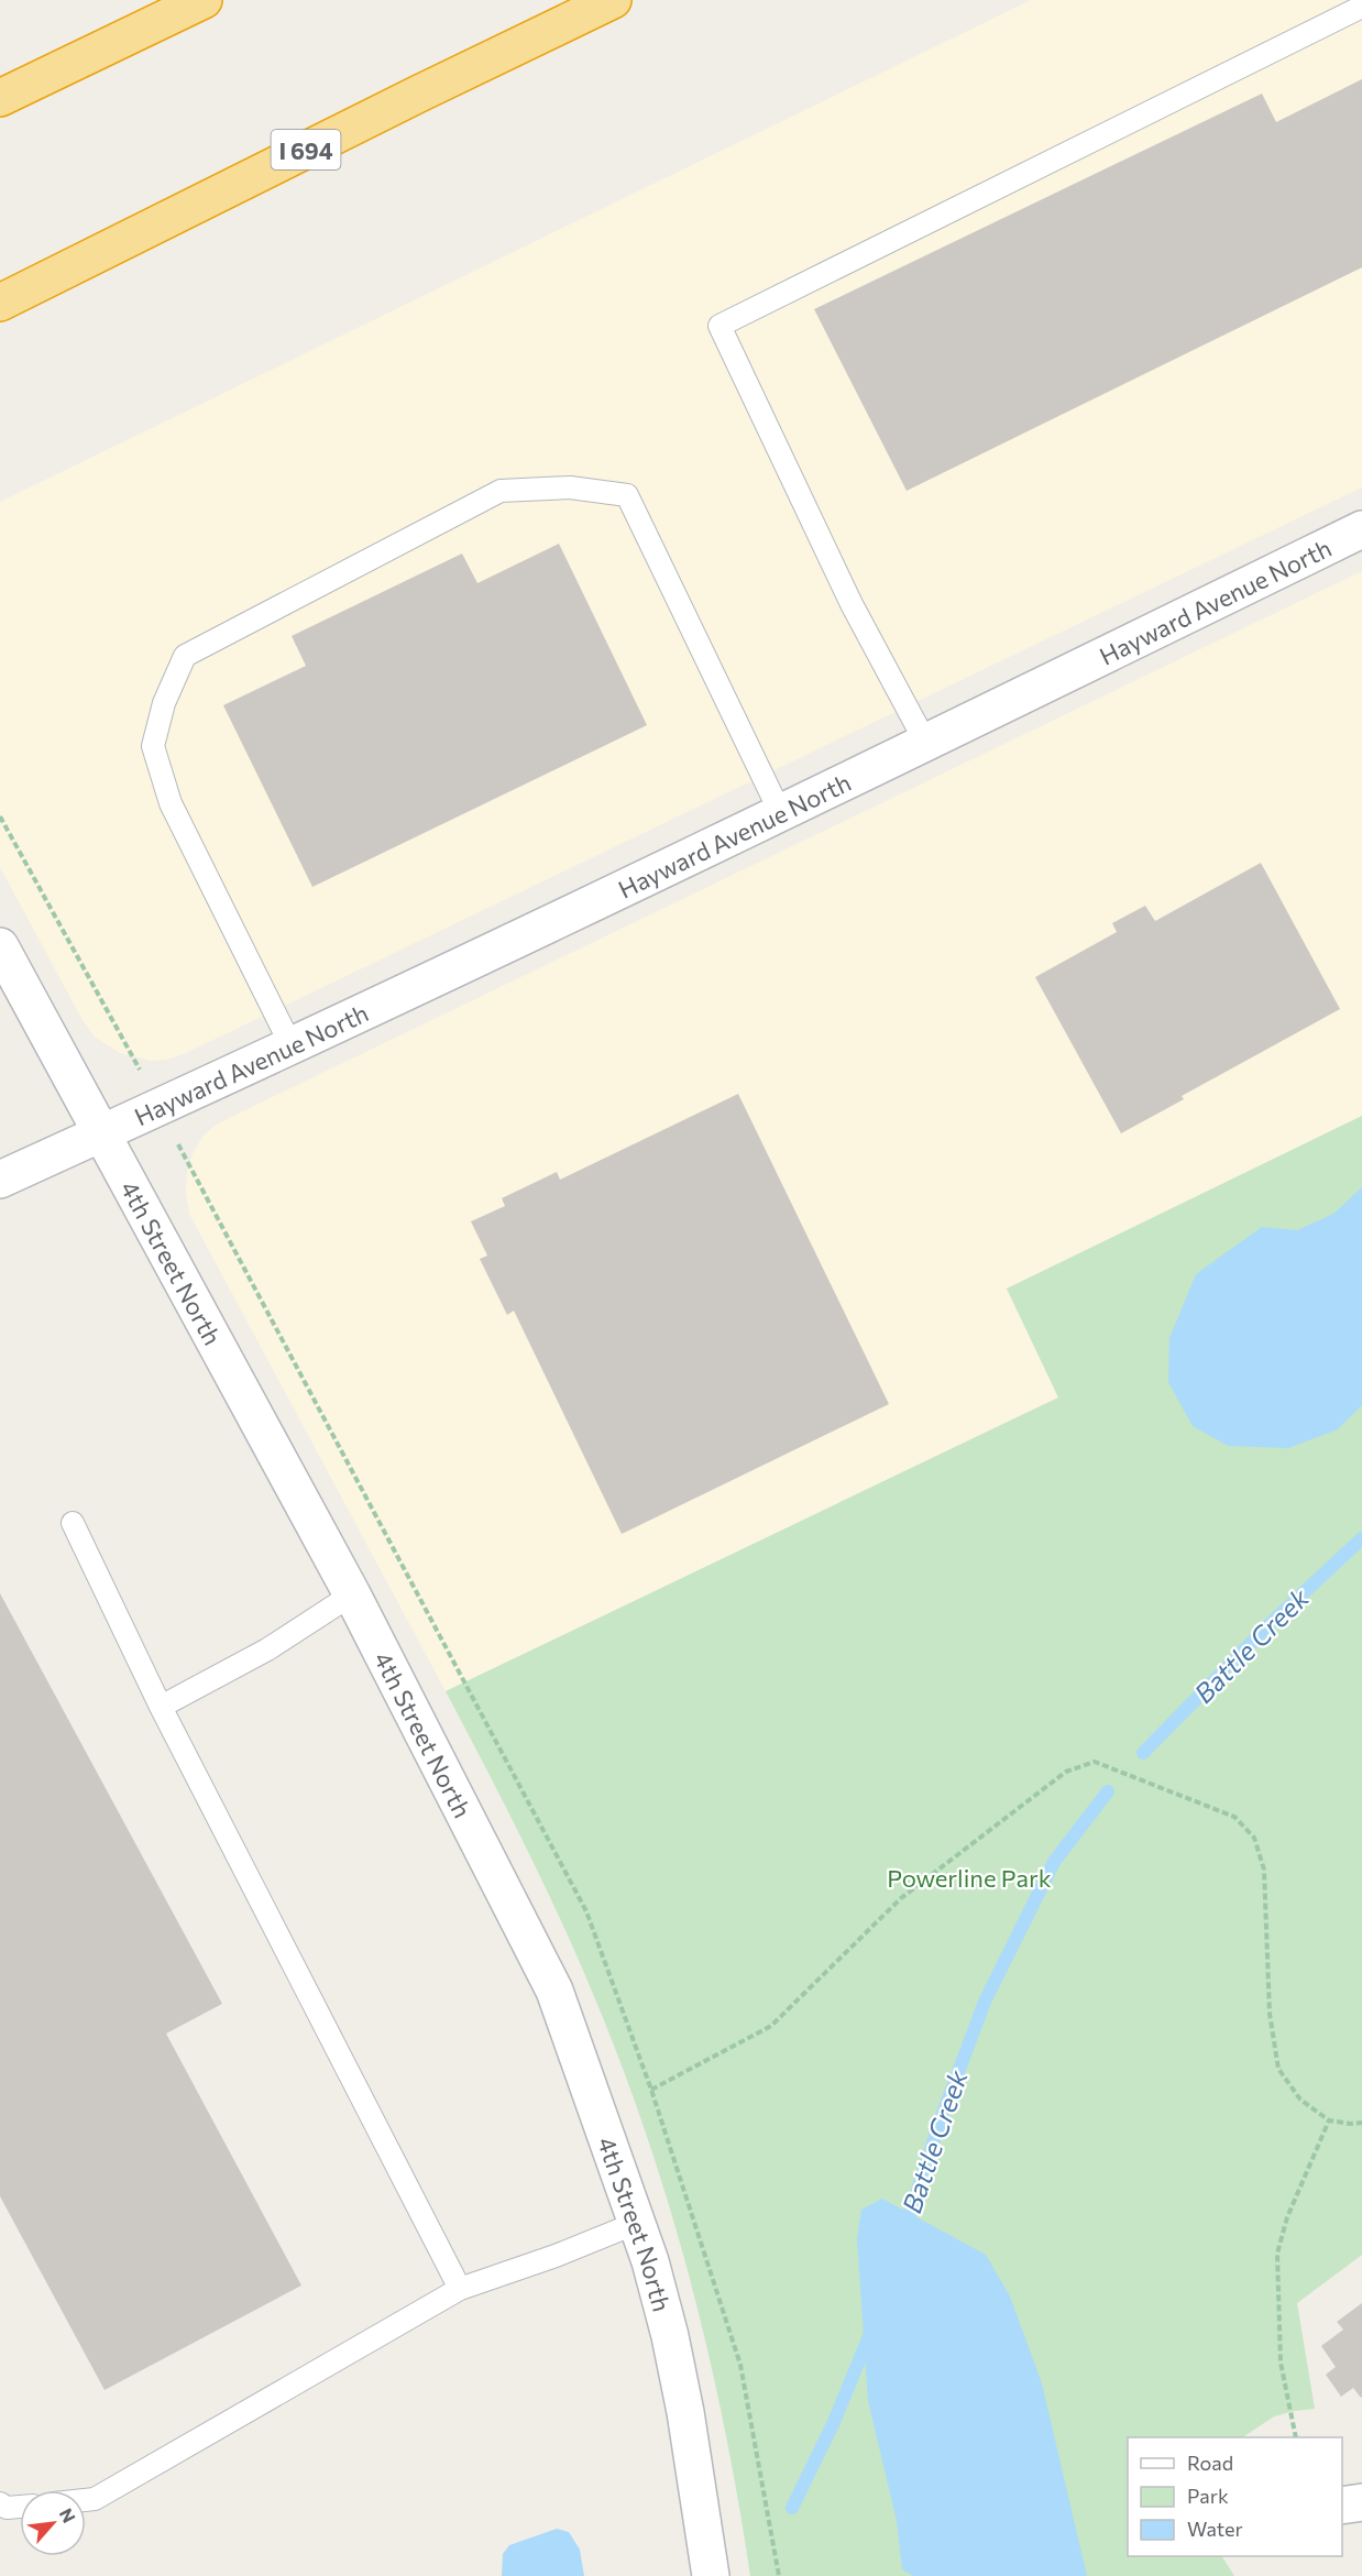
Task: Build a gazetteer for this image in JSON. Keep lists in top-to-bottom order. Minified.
{"streets":{"highway":["I 694"],"street":["Hayward Avenue North","4th Street North"]},"crossings":[["Hayward Avenue North","4th Street North"]],"water":["Battle Creek"],"parks":["Powerline Park"],"legend":["Road","Park","Water"],"north":"top right"}
